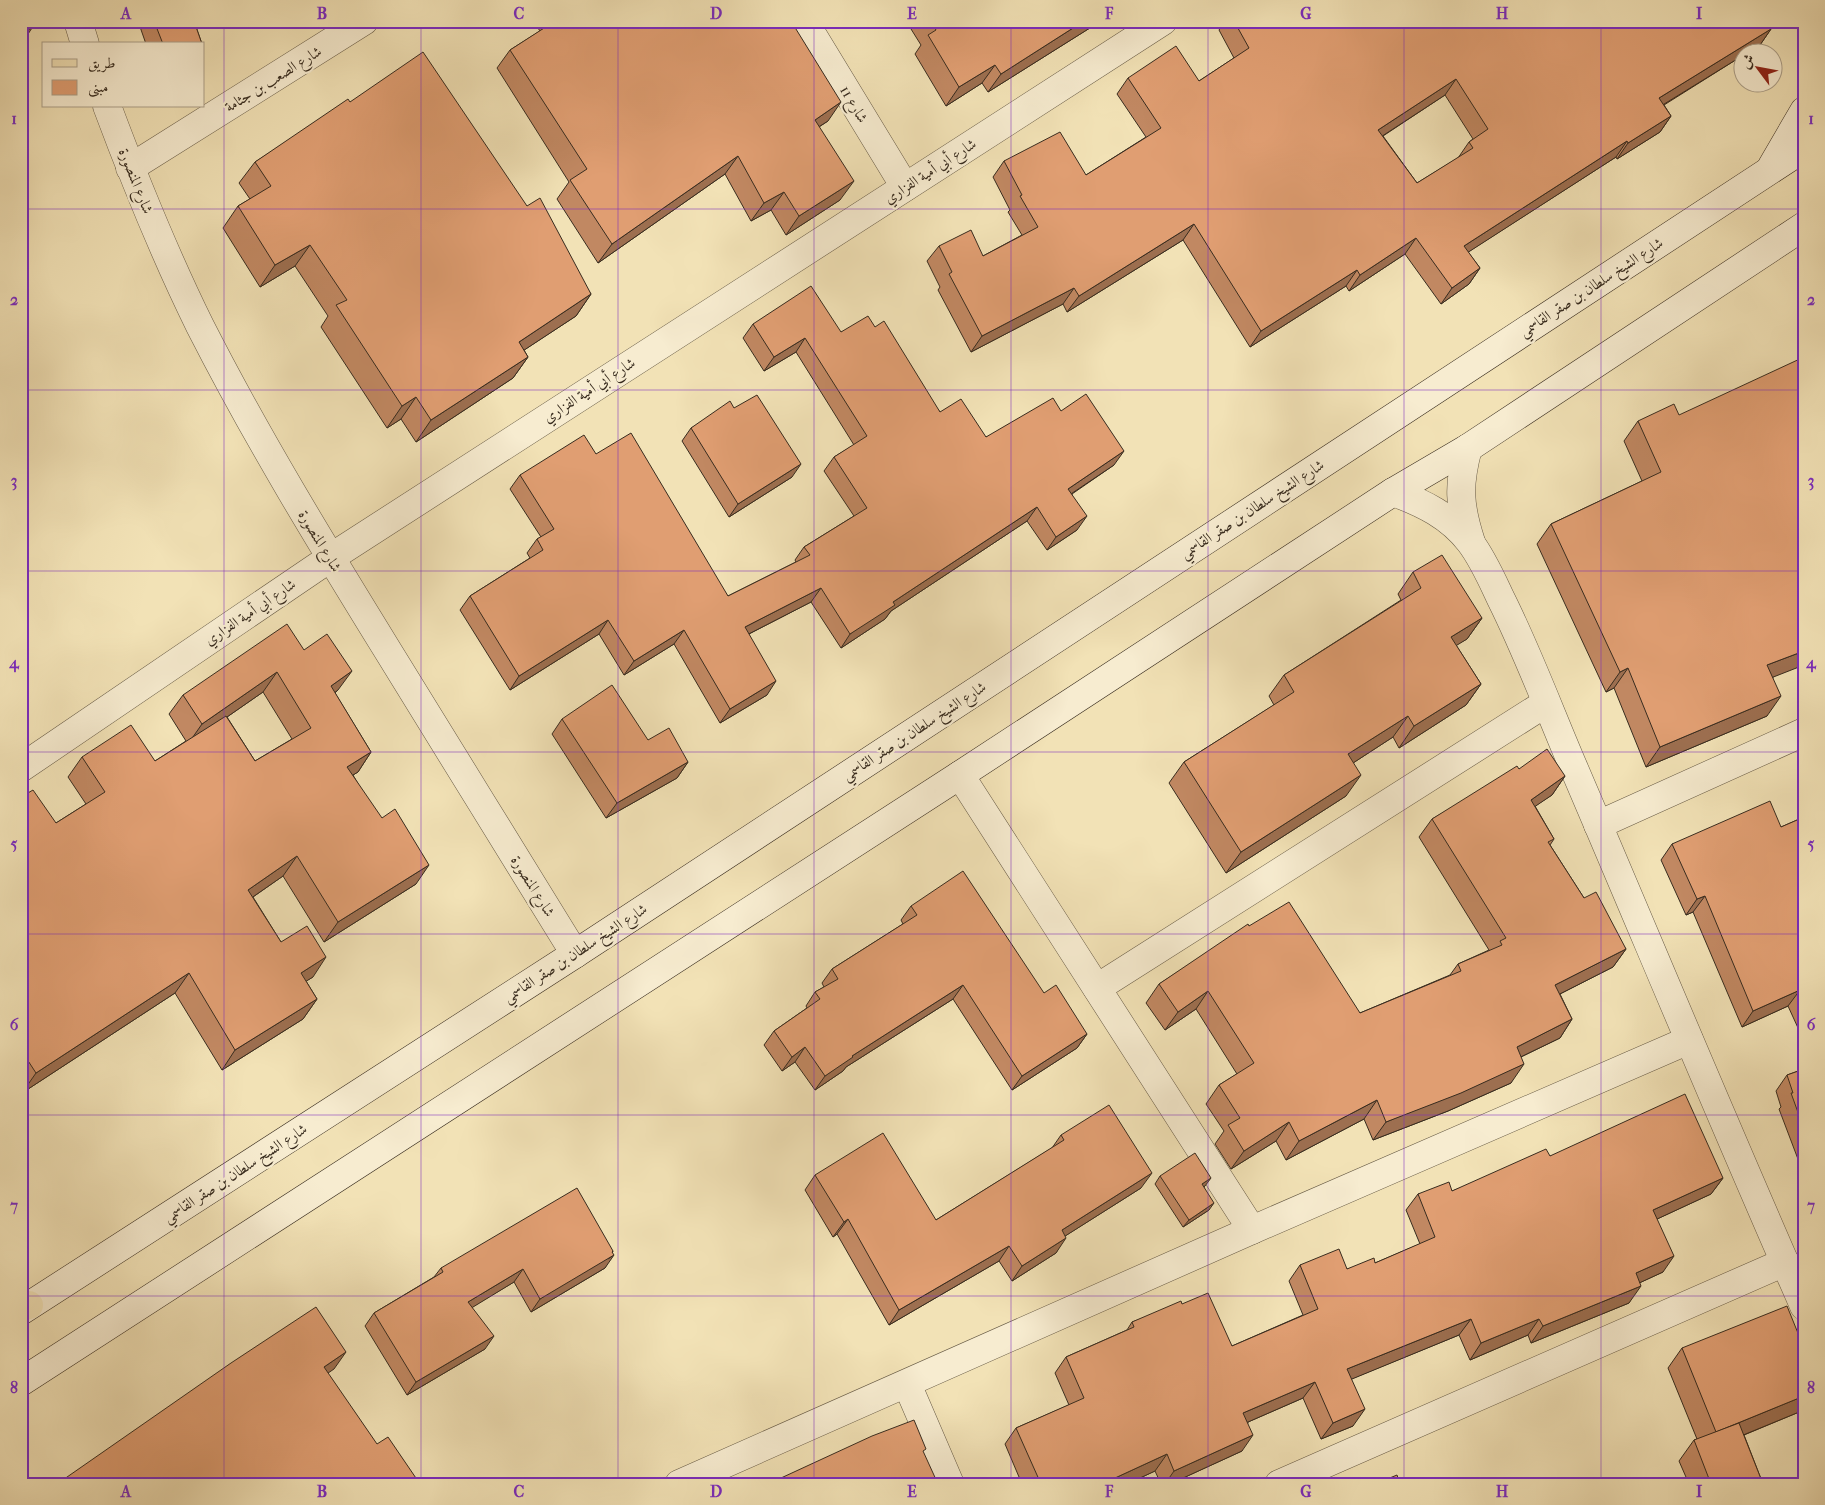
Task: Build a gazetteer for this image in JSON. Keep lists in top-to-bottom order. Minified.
{"streets":{"street":["شارع الصعب بن جثامة","شارع 11","شارع أبي أمية الفزاري","شارع المنصورة","شارع الشيخ سلطان بن صقر القاسمي"]},"crossings":[["شارع الصعب بن جثامة","شارع المنصورة"],["شارع 11","شارع أبي أمية الفزاري"],["شارع أبي أمية الفزاري","شارع المنصورة"],["شارع المنصورة","شارع الشيخ سلطان بن صقر القاسمي"]],"legend":["طريق","مبنى"],"north":"top left","grid":{"columns":["A","B","C","D","E","F","G","H","I"],"rows":["1","2","3","4","5","6","7","8"]}}
